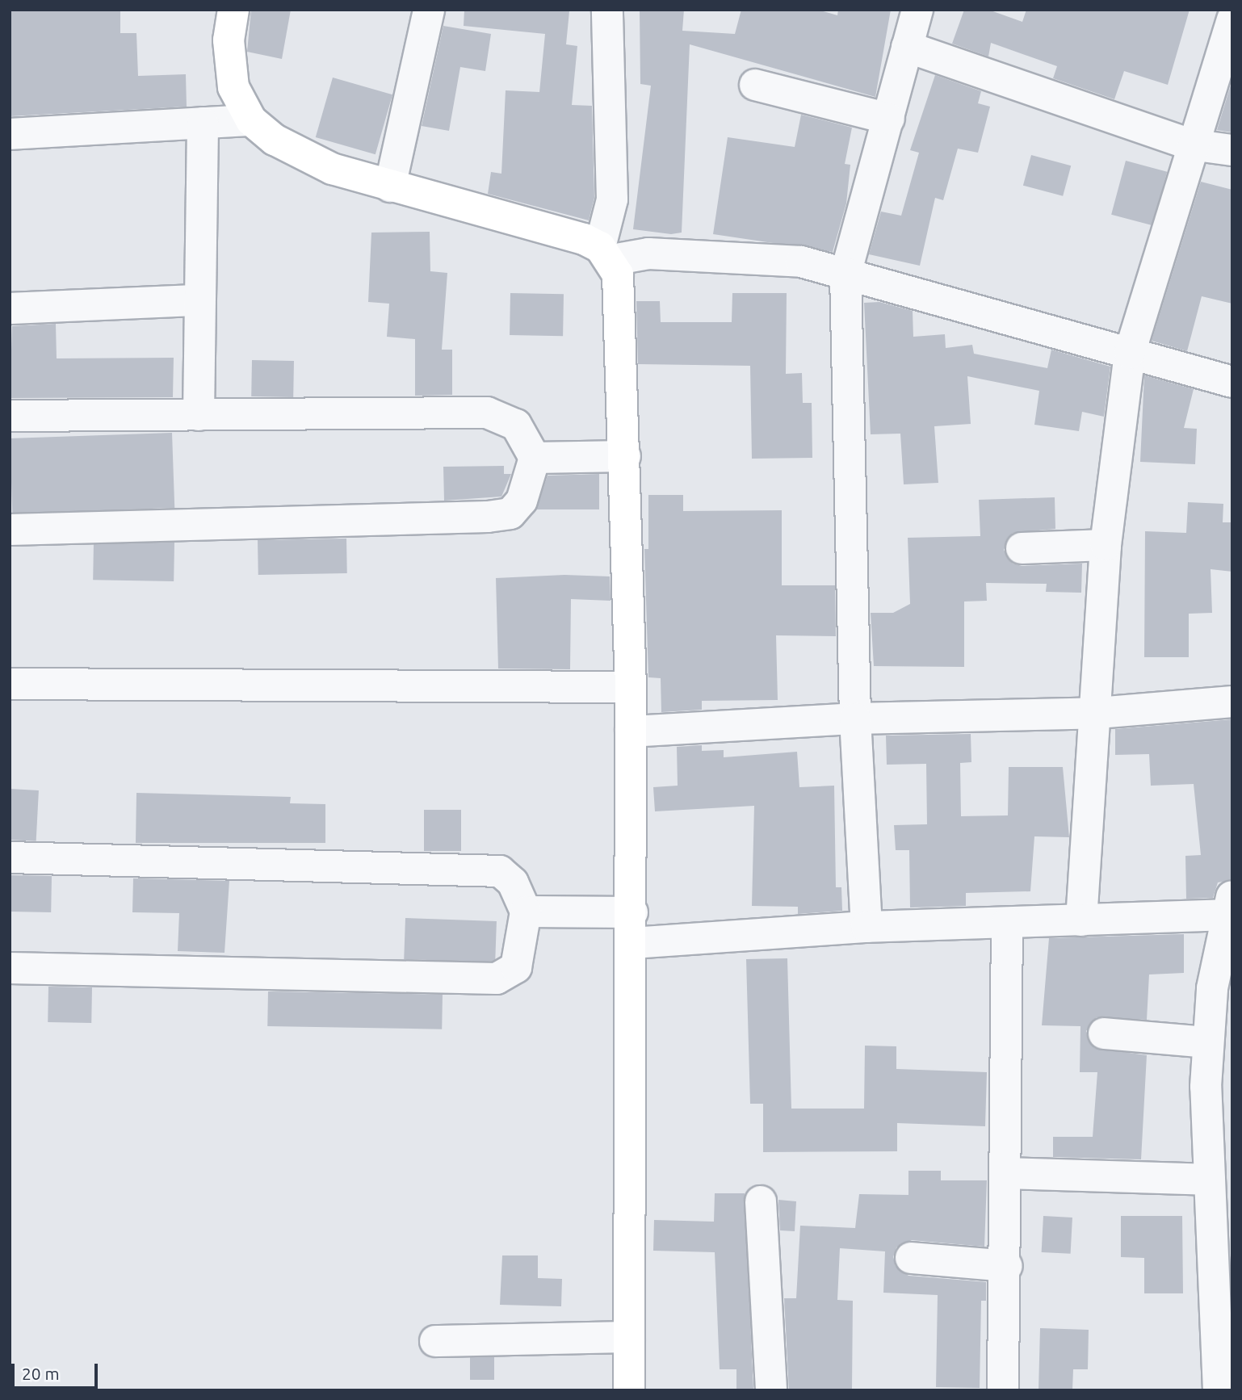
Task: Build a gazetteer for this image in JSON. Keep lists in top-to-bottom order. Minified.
{"scale_bar":"20 m"}
